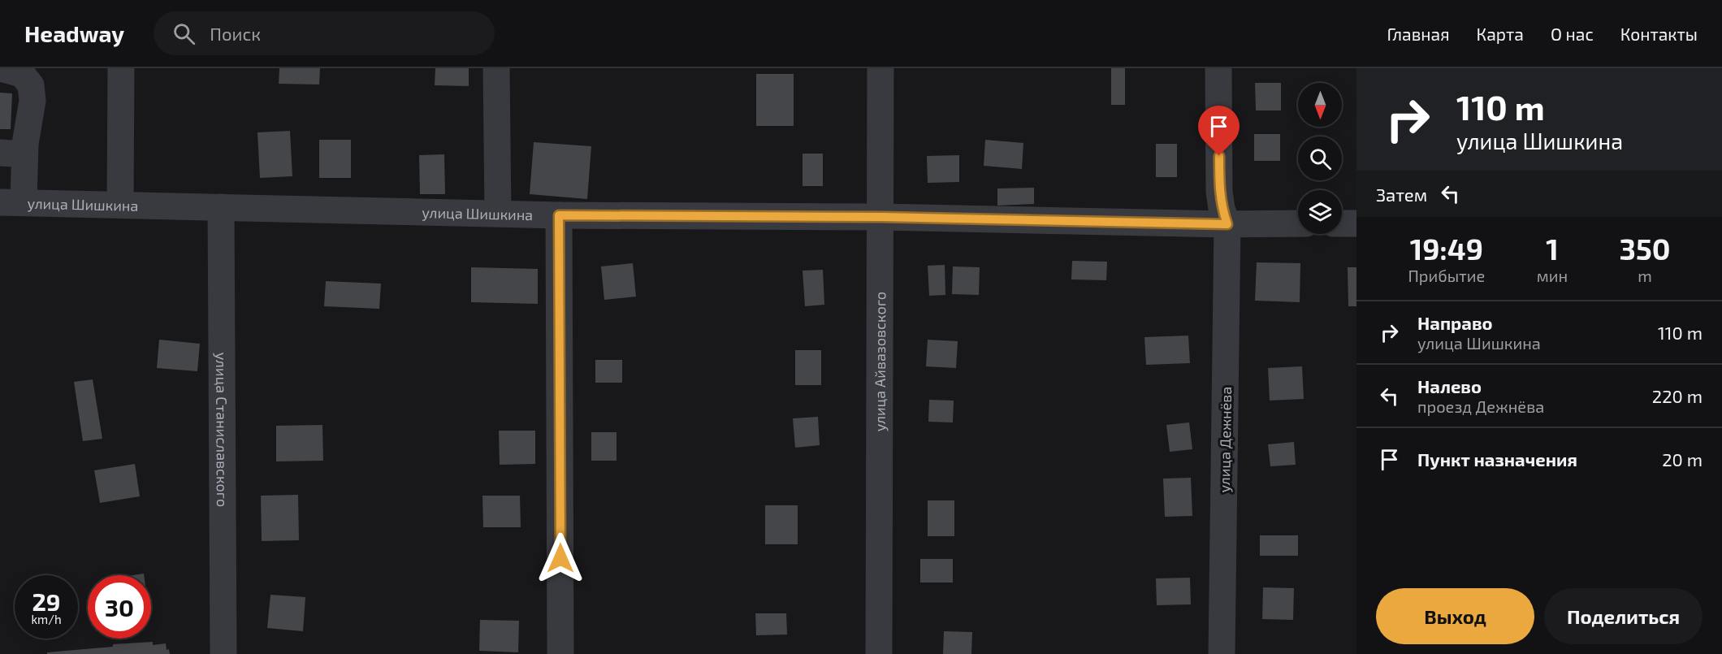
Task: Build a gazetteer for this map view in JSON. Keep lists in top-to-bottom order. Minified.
{"streets":{"street":["улица Шишкина","улица Айвазовского","улица Станиславского","улица Дежнёва"]},"crossings":[["улица Шишкина","улица Айвазовского"],["улица Шишкина","улица Станиславского"],["улица Шишкина","улица Дежнёва"]],"north":"bottom","page":{"header":"Headway","search":"Поиск","nav":["Главная","Карта","О нас","Контакты"],"turn":["110 m","улица Шишкина"],"then":"Затем","eta":["19:49","Прибытие","1","мин","350","m"],"list":[{"name":"Направо","note":"улица Шишкина","value":"110 m"},{"name":"Налево","note":"проезд Дежнёва","value":"220 m"},{"name":"Пункт назначения","value":"20 m"}],"speed":"29 km/h","limit":"30","buttons":["Выход","Поделиться"]}}
